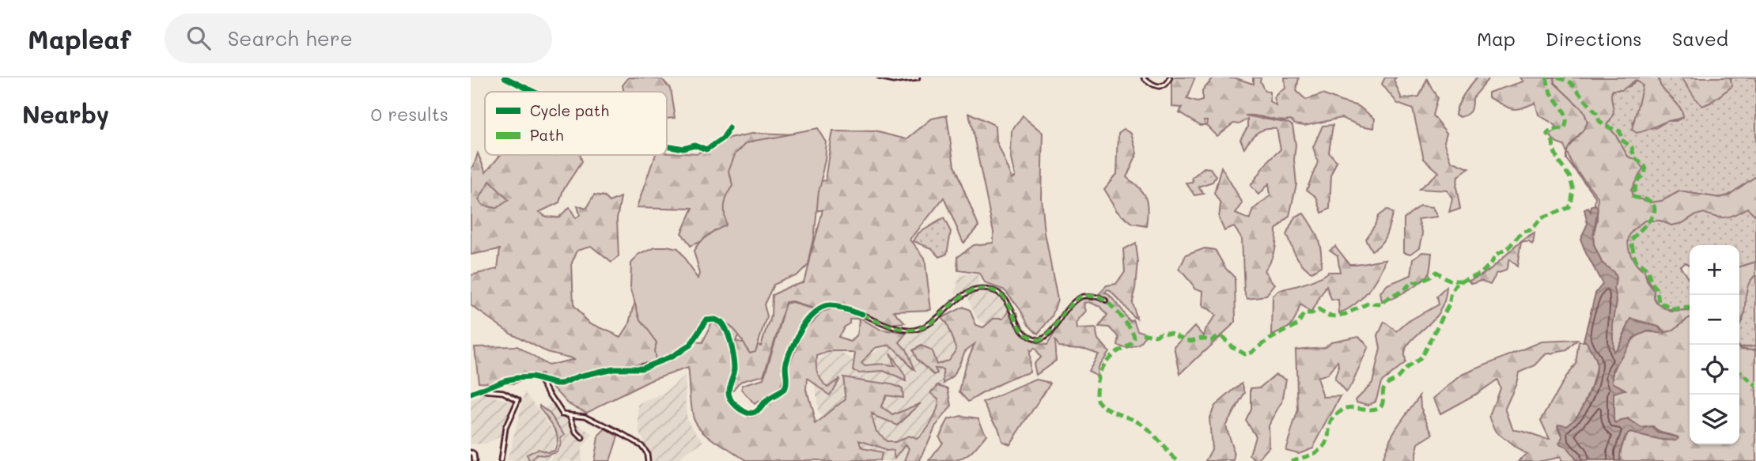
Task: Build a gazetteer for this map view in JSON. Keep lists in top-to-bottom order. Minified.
{"legend":["Cycle path","Path"],"page":{"header":"Mapleaf","search":"Search here","nav":["Map","Directions","Saved"],"heading":["Nearby","0 results"],"map_buttons":["+","−"]}}
